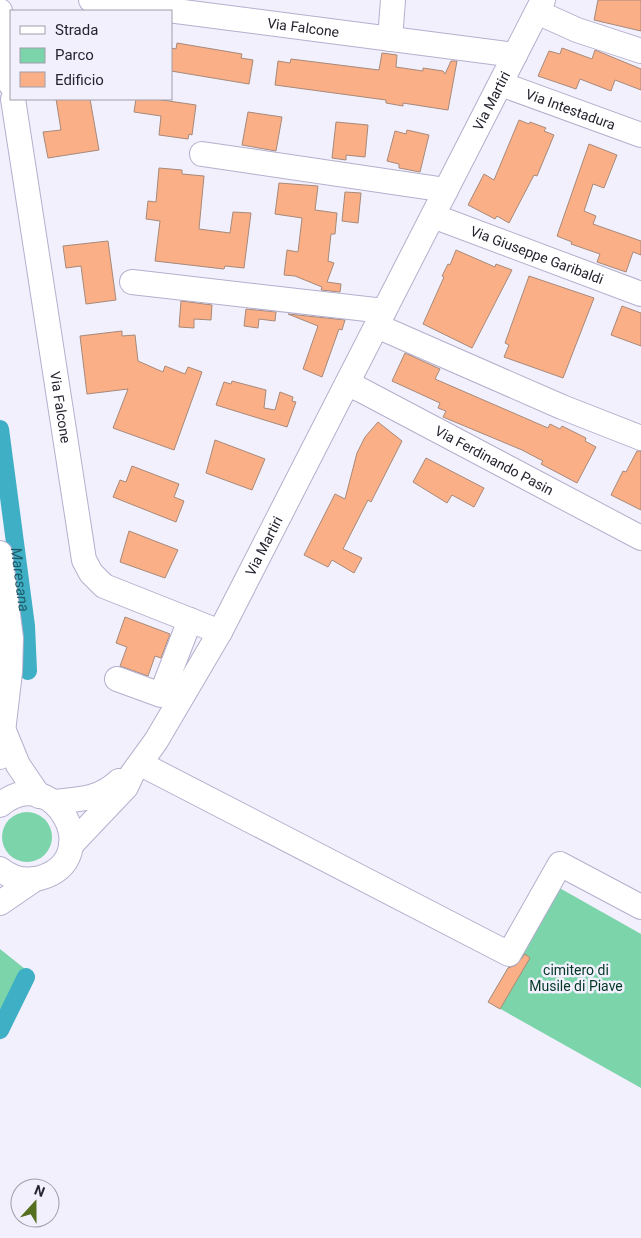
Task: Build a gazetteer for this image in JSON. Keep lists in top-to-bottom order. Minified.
{"streets":{"street":["Via Falcone","Via Martiri","Via Intestadura","Via Giuseppe Garibaldi","Via Ferdinando Pasin"]},"crossings":[["Via Falcone","Via Martiri"],["Via Martiri","Via Intestadura"],["Via Martiri","Via Giuseppe Garibaldi"],["Via Martiri","Via Ferdinando Pasin"]],"water":["Maresana"],"parks":["cimitero di Musile di Piave"],"legend":["Strada","Parco","Edificio"],"north":"top"}
